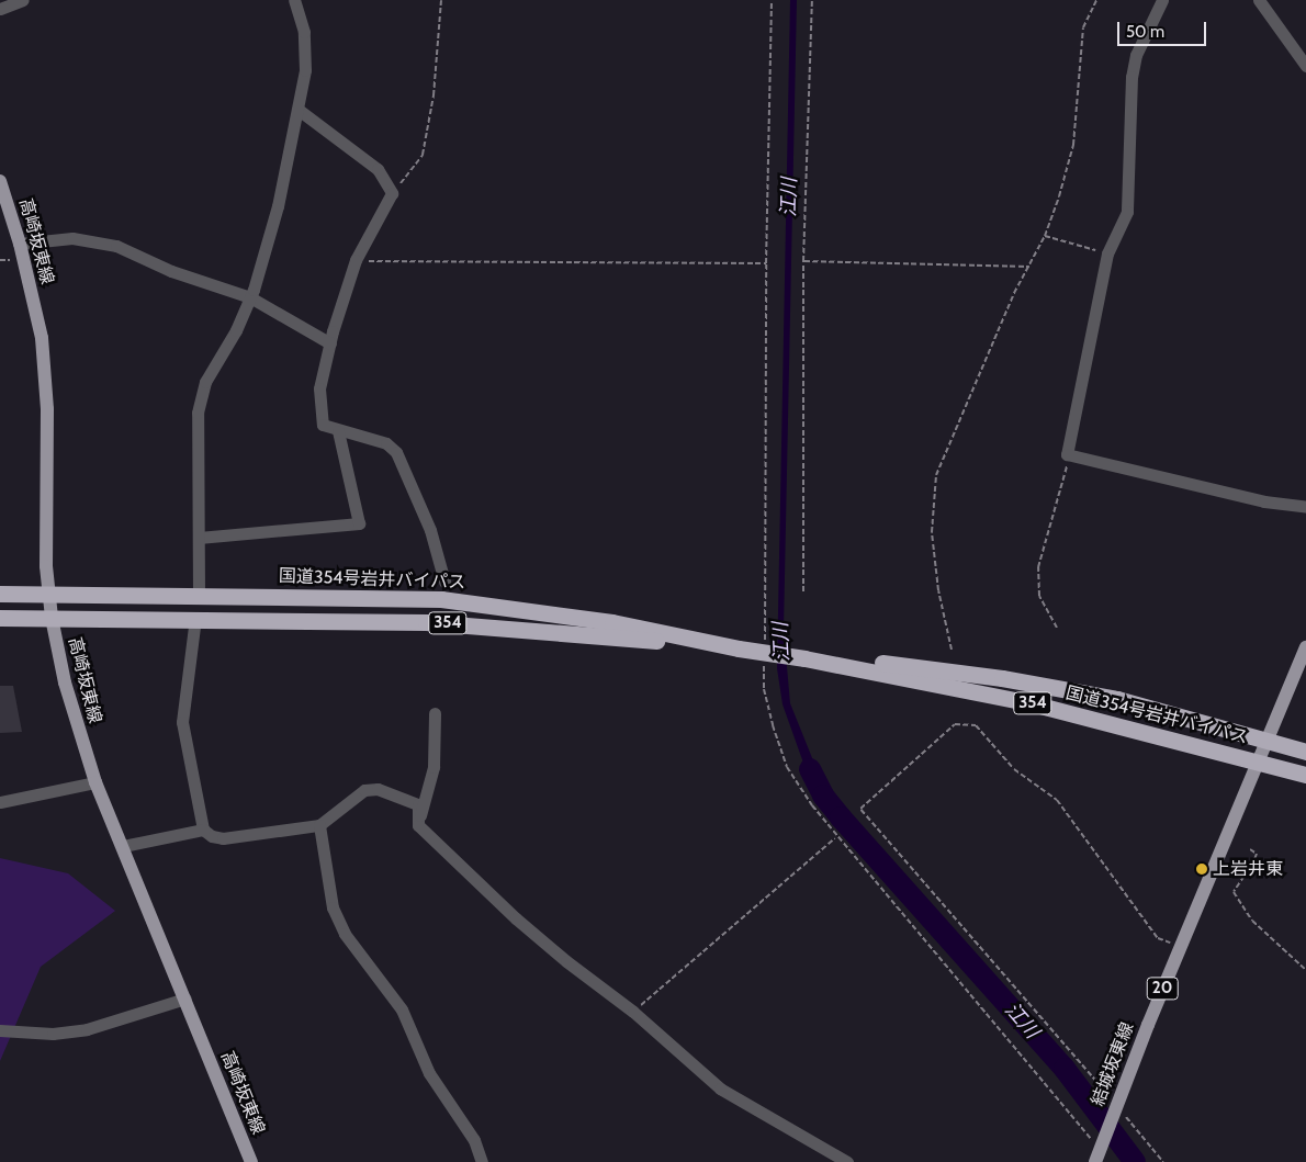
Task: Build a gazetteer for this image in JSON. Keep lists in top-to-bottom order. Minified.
{"streets":{"highway":["国道354号岩井バイパス","354"],"main road":["高崎坂東線","20","結城坂東線"]},"crossings":[["高崎坂東線","国道354号岩井バイパス"],["国道354号岩井バイパス","結城坂東線"]],"water":["江川"],"places":["上岩井東"],"scale_bar":"50 m"}
